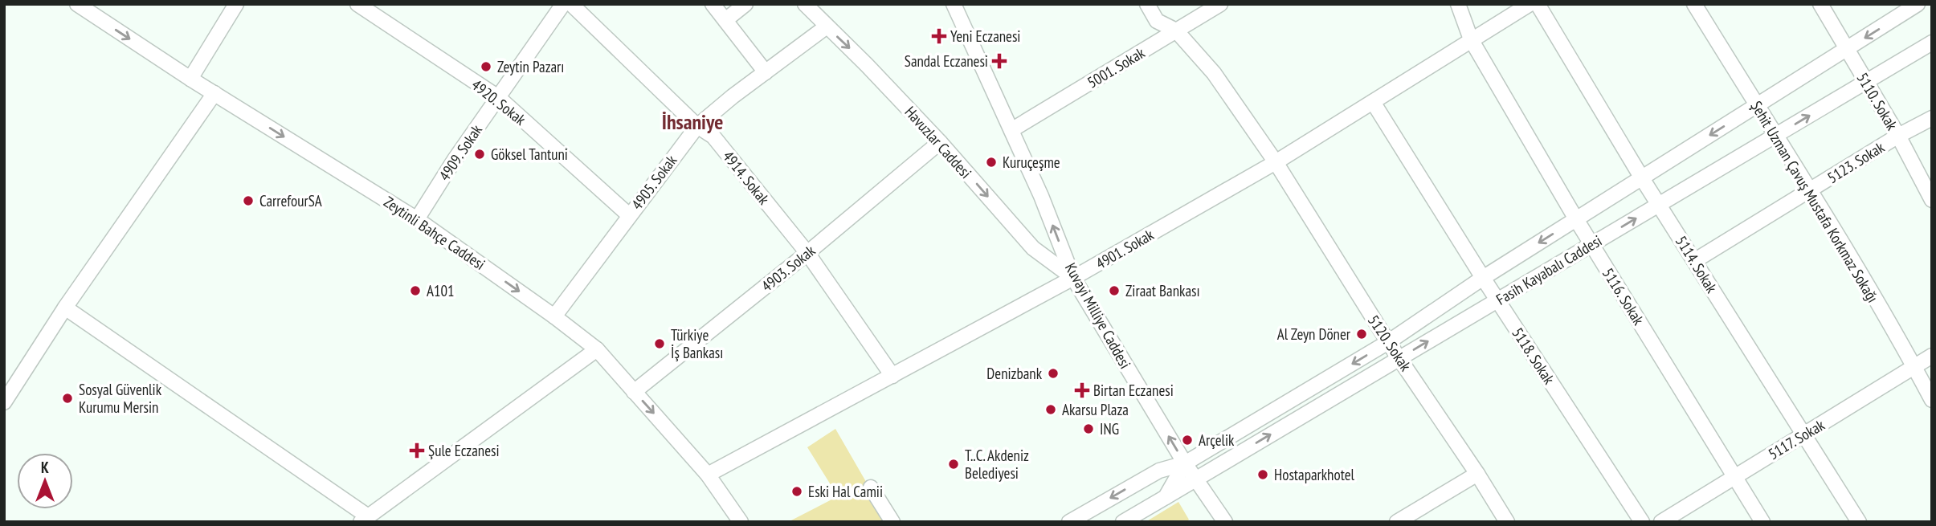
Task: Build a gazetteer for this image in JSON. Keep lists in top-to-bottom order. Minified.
{"streets":{"street":["5001. Sokak","5110. Sokak","4920. Sokak","Havuzlar Caddesi","4909. Sokak","5123. Sokak","4914. Sokak","4905. Sokak","Şehit Uzman Çavuş Mustafa Korkmaz Sokağı","Zeytinli Bahçe Caddesi","4901. Sokak","5114. Sokak","4903. Sokak","Fasih Kayabalı Caddesi","5116. Sokak","Kuvayi Milliye Caddesi","5120. Sokak","5118. Sokak","5117. Sokak"]},"crossings":[["5001. Sokak","Kuvayi Milliye Caddesi"],["5001. Sokak","5120. Sokak"],["5110. Sokak","5123. Sokak"],["5110. Sokak","Fasih Kayabalı Caddesi"],["4920. Sokak","4909. Sokak"],["4920. Sokak","4905. Sokak"],["Havuzlar Caddesi","4905. Sokak"],["Havuzlar Caddesi","4901. Sokak"],["Havuzlar Caddesi","4903. Sokak"],["Havuzlar Caddesi","Kuvayi Milliye Caddesi"],["4909. Sokak","Zeytinli Bahçe Caddesi"],["5123. Sokak","Şehit Uzman Çavuş Mustafa Korkmaz Sokağı"],["5123. Sokak","5114. Sokak"],["4914. Sokak","4905. Sokak"],["4914. Sokak","4901. Sokak"],["4914. Sokak","4903. Sokak"],["4905. Sokak","Zeytinli Bahçe Caddesi"],["Şehit Uzman Çavuş Mustafa Korkmaz Sokağı","Fasih Kayabalı Caddesi"],["Şehit Uzman Çavuş Mustafa Korkmaz Sokağı","5117. Sokak"],["Zeytinli Bahçe Caddesi","4901. Sokak"],["Zeytinli Bahçe Caddesi","4903. Sokak"],["4901. Sokak","5116. Sokak"],["4901. Sokak","Kuvayi Milliye Caddesi"],["4901. Sokak","5120. Sokak"],["4901. Sokak","5118. Sokak"],["5114. Sokak","Fasih Kayabalı Caddesi"],["5114. Sokak","5117. Sokak"],["Fasih Kayabalı Caddesi","5116. Sokak"],["Fasih Kayabalı Caddesi","Kuvayi Milliye Caddesi"],["Fasih Kayabalı Caddesi","5120. Sokak"],["Fasih Kayabalı Caddesi","5118. Sokak"],["5116. Sokak","5117. Sokak"]],"one_way":["Havuzlar Caddesi","Zeytinli Bahçe Caddesi","Kuvayi Milliye Caddesi"],"districts":["İhsaniye"],"places":{"health":["Yeni Eczanesi","Sandal Eczanesi","Birtan Eczanesi","Şule Eczanesi"],"other":["Zeytin Pazarı","Göksel Tantuni","Kuruçeşme","CarrefourSA","A101","Ziraat Bankası","Al Zeyn Döner","Türkiye İş Bankası","Denizbank","Sosyal Güvenlik Kurumu Mersin","Akarsu Plaza","ING","Arçelik","T..C. Akdeniz Belediyesi","Hostaparkhotel","Eski Hal Camii"]},"north":"top"}
